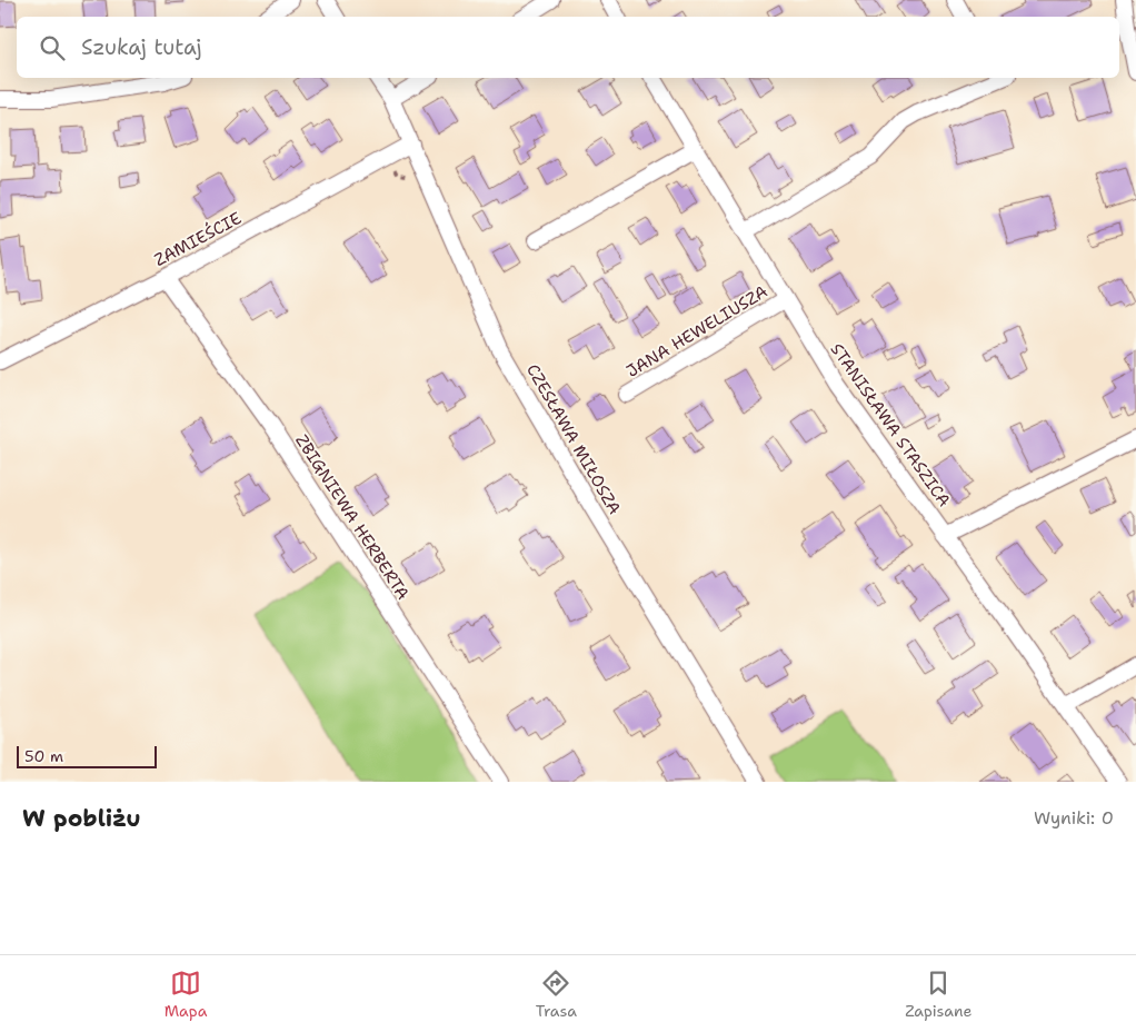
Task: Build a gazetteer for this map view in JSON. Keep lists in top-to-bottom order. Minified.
{"streets":{"street":["ZAMIEŚCIE","JANA HEWELIUSZA","STANISŁAWA STASZICA","CZESŁAWA MIŁOSZA","ZBIGNIEWA HERBERTA"]},"crossings":[["ZAMIEŚCIE","CZESŁAWA MIŁOSZA"],["ZAMIEŚCIE","ZBIGNIEWA HERBERTA"],["JANA HEWELIUSZA","STANISŁAWA STASZICA"]],"scale_bar":"50 m","page":{"search":"Szukaj tutaj","scale":"50 m","heading":["W pobliżu","Wyniki: 0"],"nav":["Mapa","Trasa","Zapisane"]}}
